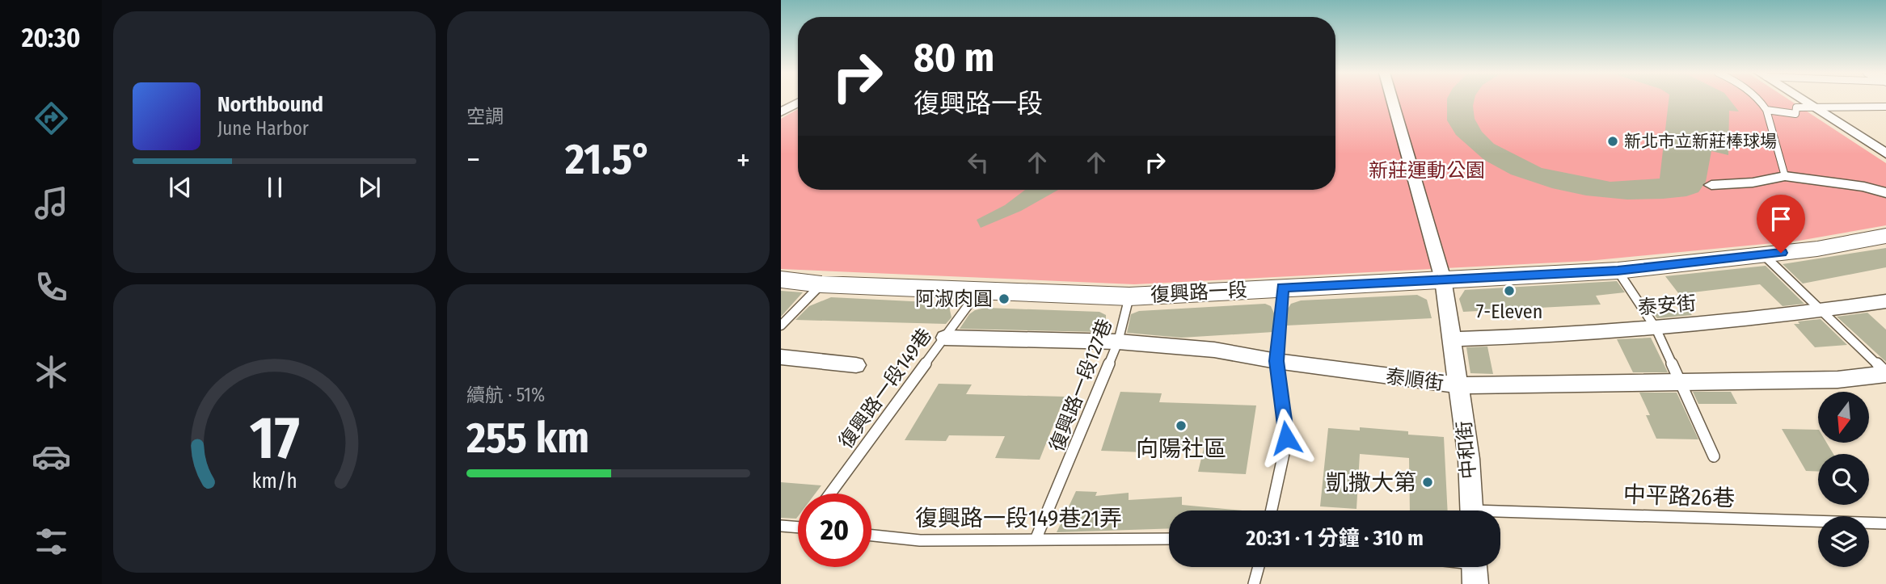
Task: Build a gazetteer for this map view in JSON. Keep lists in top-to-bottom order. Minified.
{"streets":{"street":["復興路一段","泰安街","泰順街","中和街"],"lane":["復興路一段127巷","復興路一段149巷","中平路26巷","復興路一段149巷21弄"]},"crossings":[["復興路一段","復興路一段127巷"],["復興路一段","復興路一段149巷"],["復興路一段","中和街"],["泰安街","中和街"],["泰順街","復興路一段127巷"],["泰順街","復興路一段149巷"],["泰順街","中和街"],["復興路一段127巷","復興路一段149巷21弄"]],"parks":["新莊運動公園"],"places":["新北市立新莊棒球場","7-Eleven","阿淑肉圓","向陽社區","凱撒大第"],"north":"bottom","page":{"tabs":"20:30","tile":["空調",["續航 · 51%","255 km"]],"turn":["80 m","復興路一段"],"song":["Northbound","June Harbor"],"heat":["−","21.5°","+"],"limit":"20","trip":"20:31 · 1 分鐘 · 310 m","gauge":["17","km/h"]}}
